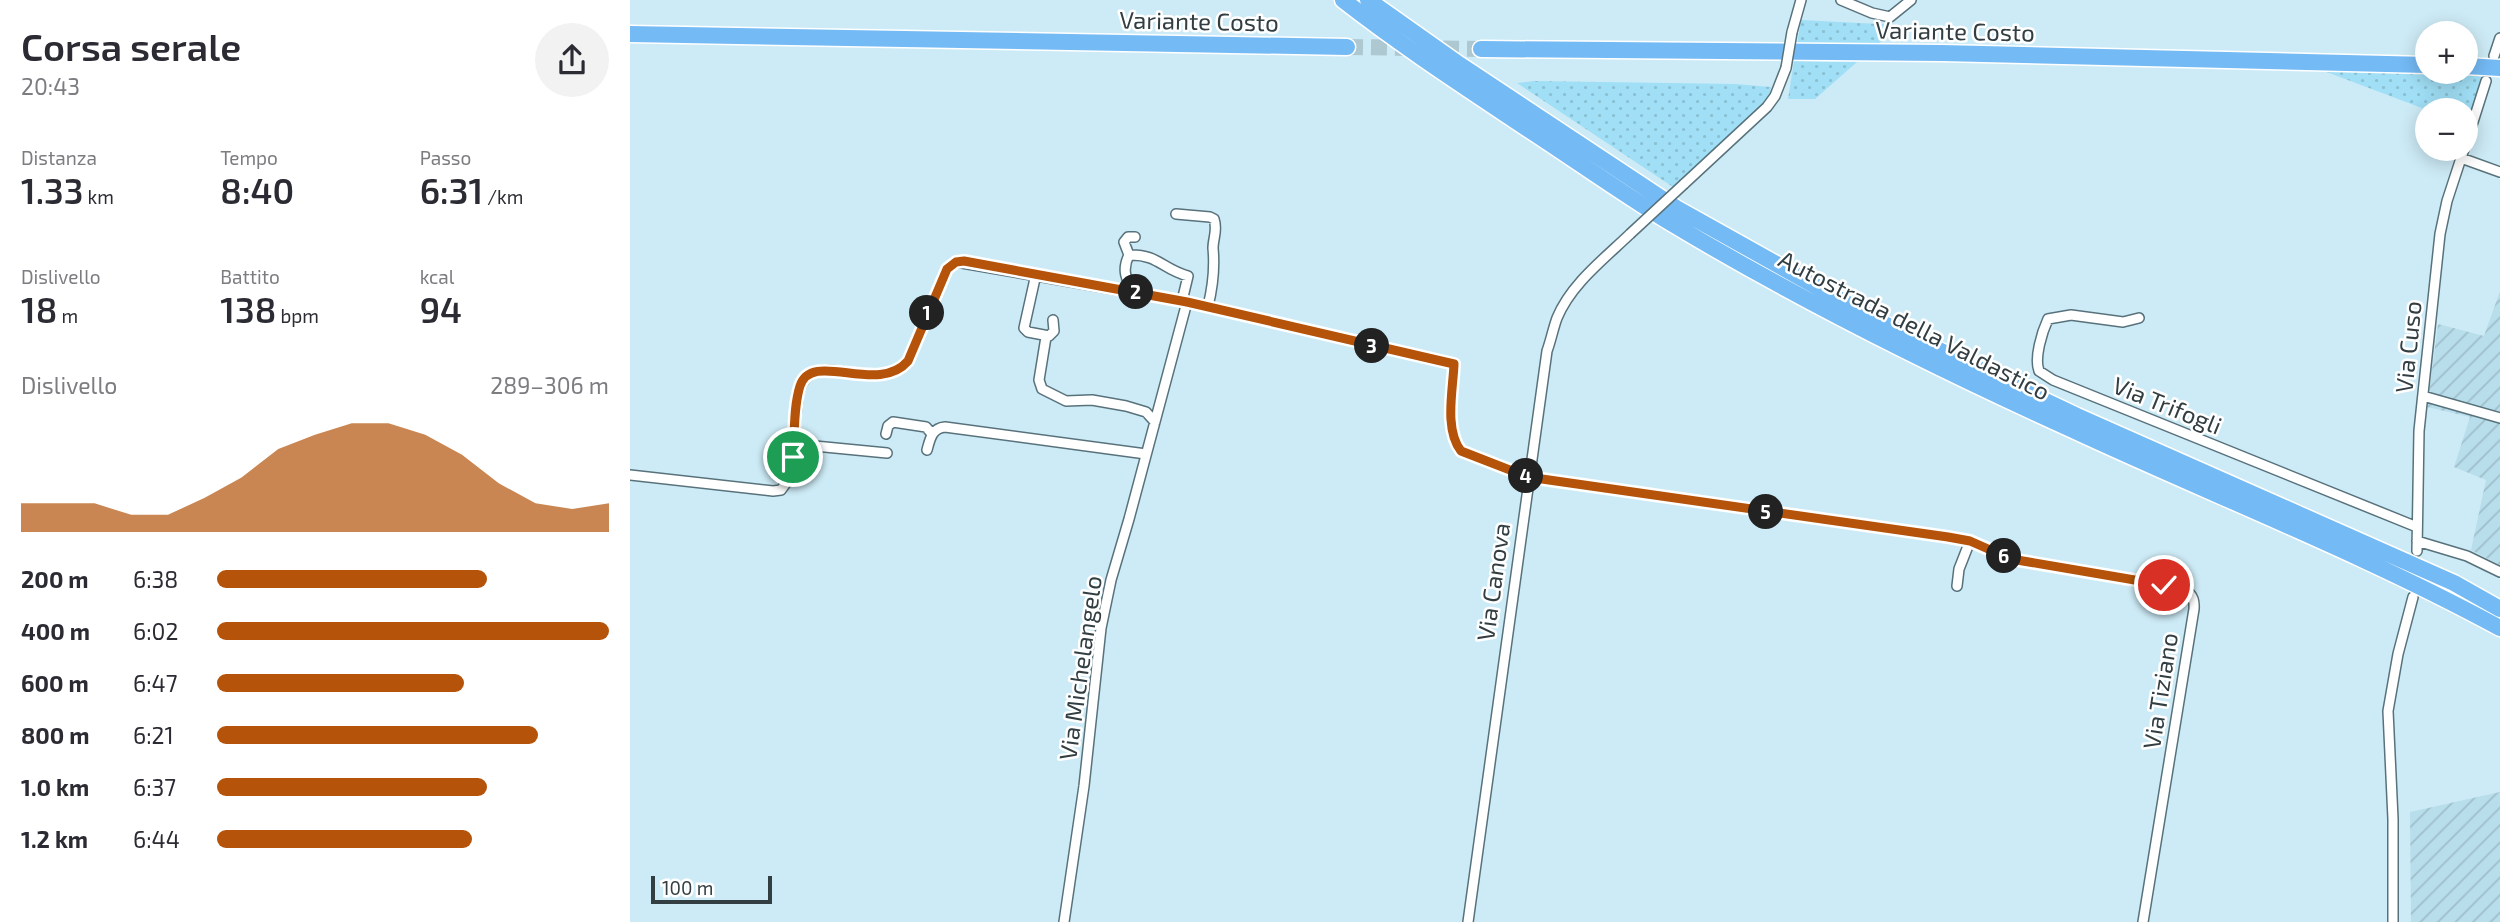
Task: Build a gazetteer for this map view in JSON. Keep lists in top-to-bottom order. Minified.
{"streets":{"highway":["Variante Costo","Autostrada della Valdastico"],"street":["Via Cuso","Via Trifogli","Via Canova","Via Michelangelo","Via Tiziano"]},"crossings":[["Via Cuso","Via Trifogli"],["Via Canova","Via Tiziano"]],"scale_bar":"100 m","page":{"heading":["Corsa serale","20:43"],"map_buttons":["+","−"],"stats":[["Distanza","1.33 km"],["Tempo","8:40"],["Passo","6:31 /km"],["Dislivello","18 m"],["Battito","138 bpm"],["kcal","94"]],"pins":["2","1","3","4","5","6"],"chart":["Dislivello","289–306 m"],"list":[{"name":"200 m","note":"6:38"},{"name":"400 m","note":"6:02"},{"name":"600 m","note":"6:47"},{"name":"800 m","note":"6:21"},{"name":"1.0 km","note":"6:37"},{"name":"1.2 km","note":"6:44"}],"scale":"100 m"}}
